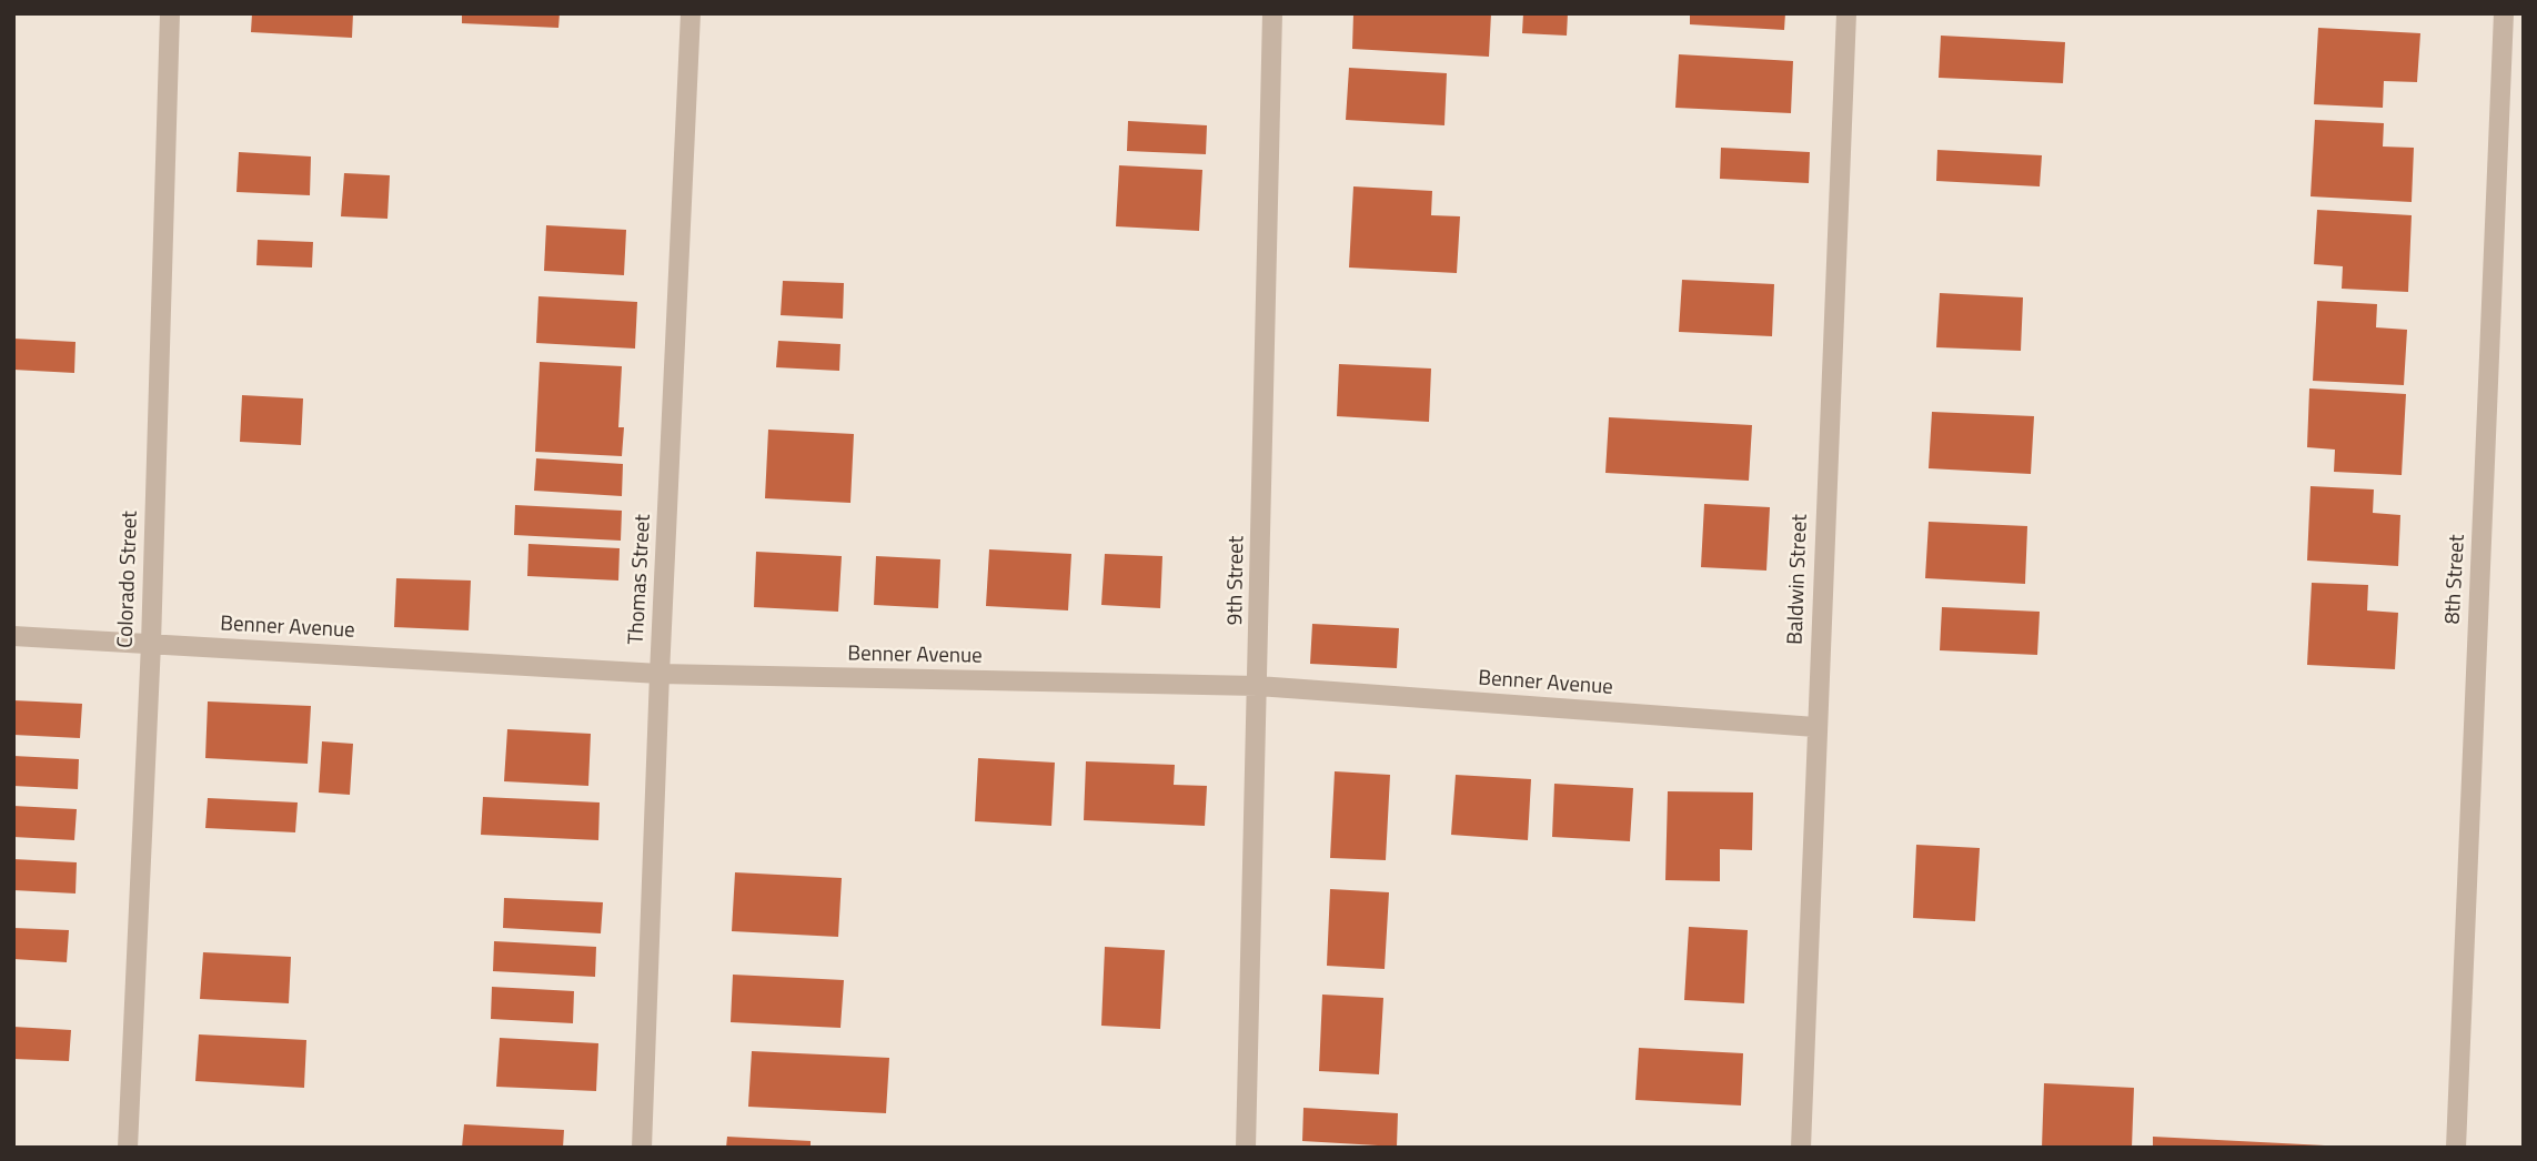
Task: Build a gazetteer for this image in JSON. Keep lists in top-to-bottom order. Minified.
{"streets":{"street":["Colorado Street","Thomas Street","Baldwin Street","8th Street","9th Street","Benner Avenue"]},"crossings":[["Colorado Street","Benner Avenue"],["Thomas Street","Benner Avenue"],["Baldwin Street","Benner Avenue"],["9th Street","Benner Avenue"]]}
